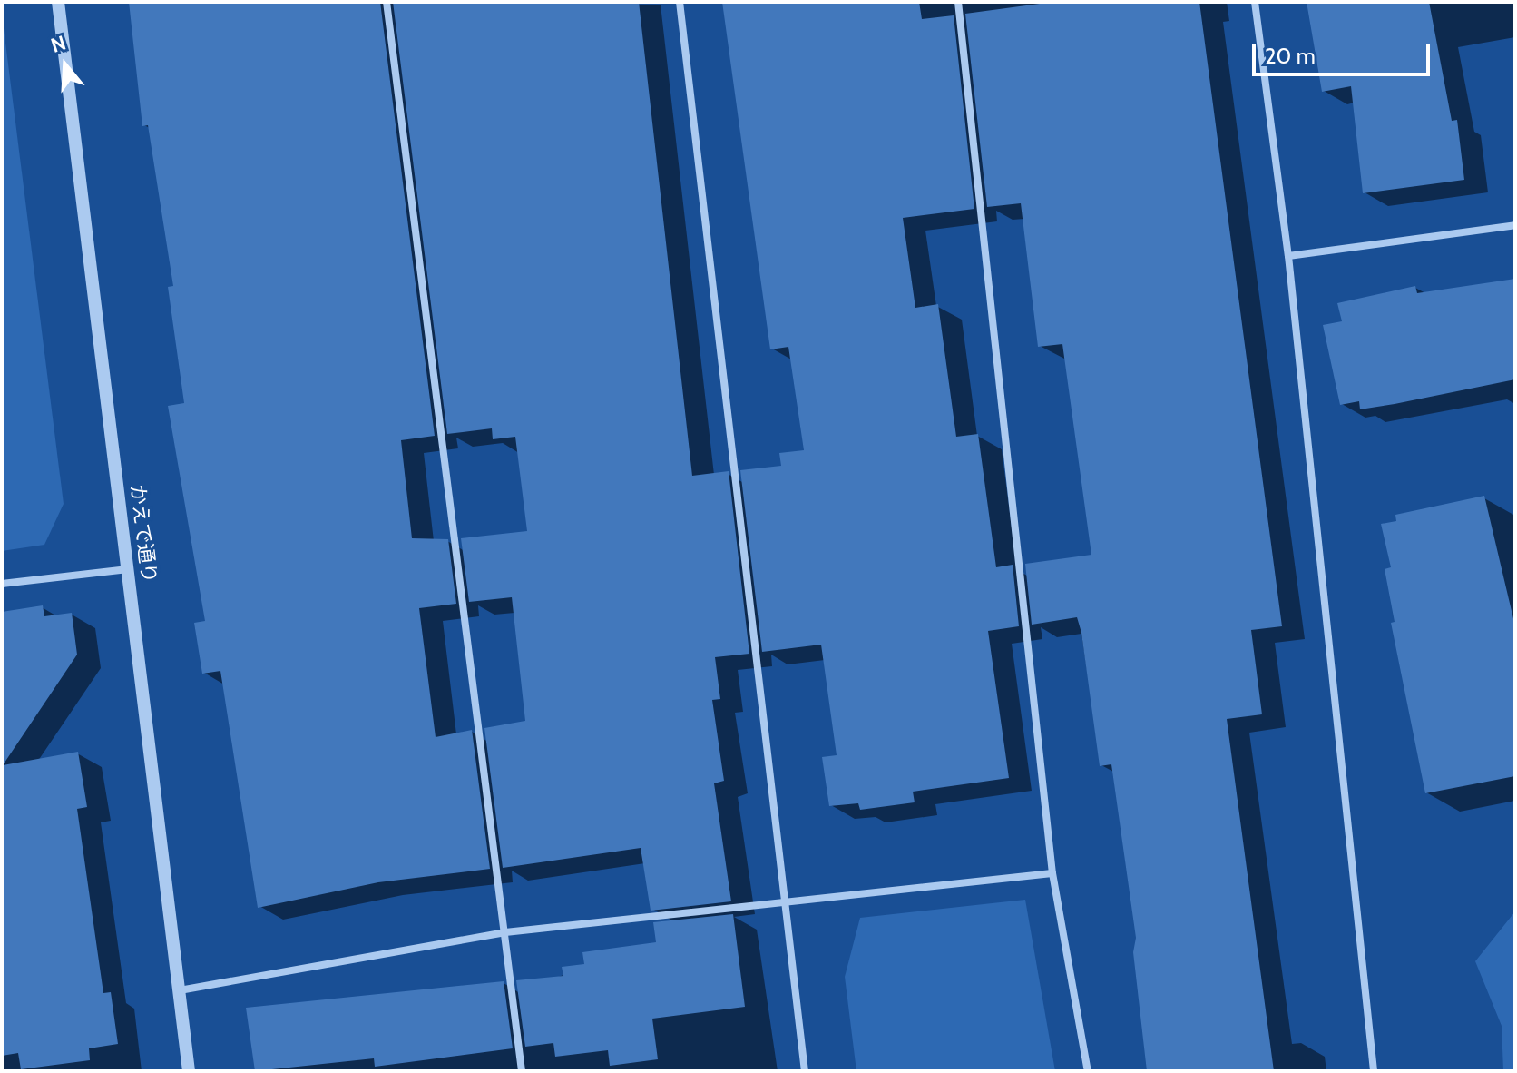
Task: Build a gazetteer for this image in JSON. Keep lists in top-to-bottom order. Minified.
{"streets":{"street":["かえで通り"]},"scale_bar":"20 m","north":"top"}
